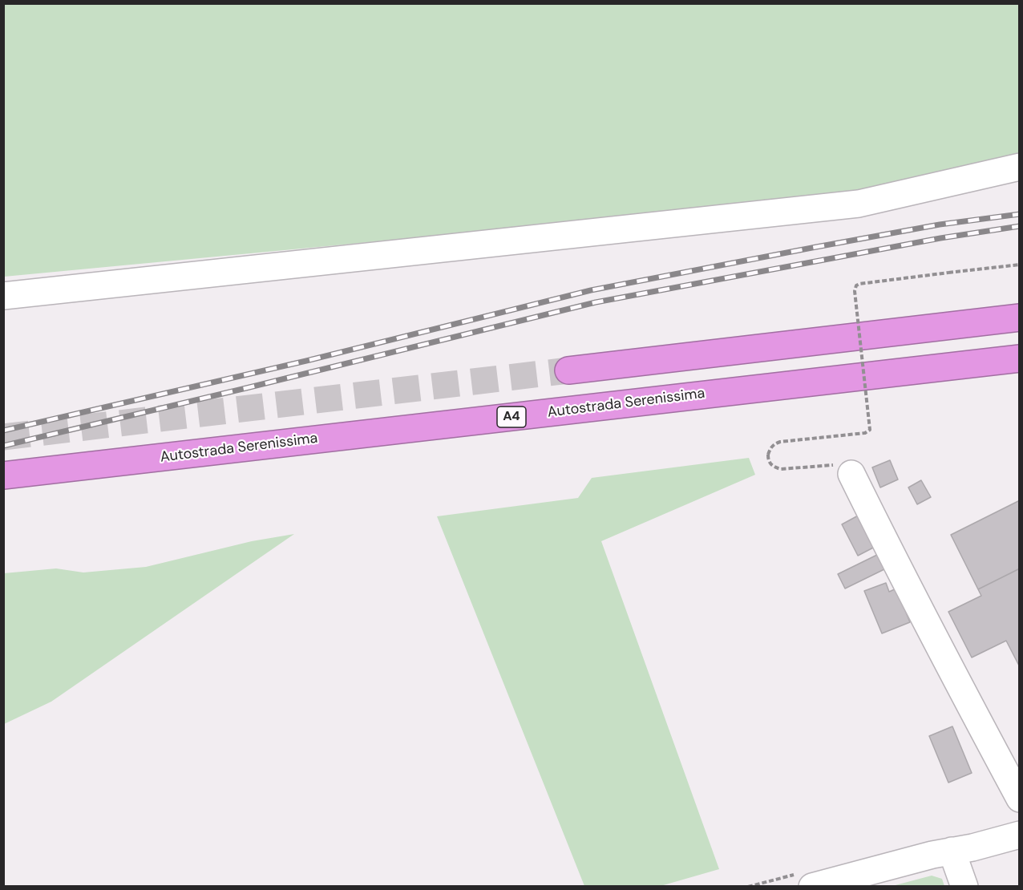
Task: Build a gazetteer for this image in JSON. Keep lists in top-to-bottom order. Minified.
{"streets":{"highway":["Autostrada Serenissima","A4"]}}
